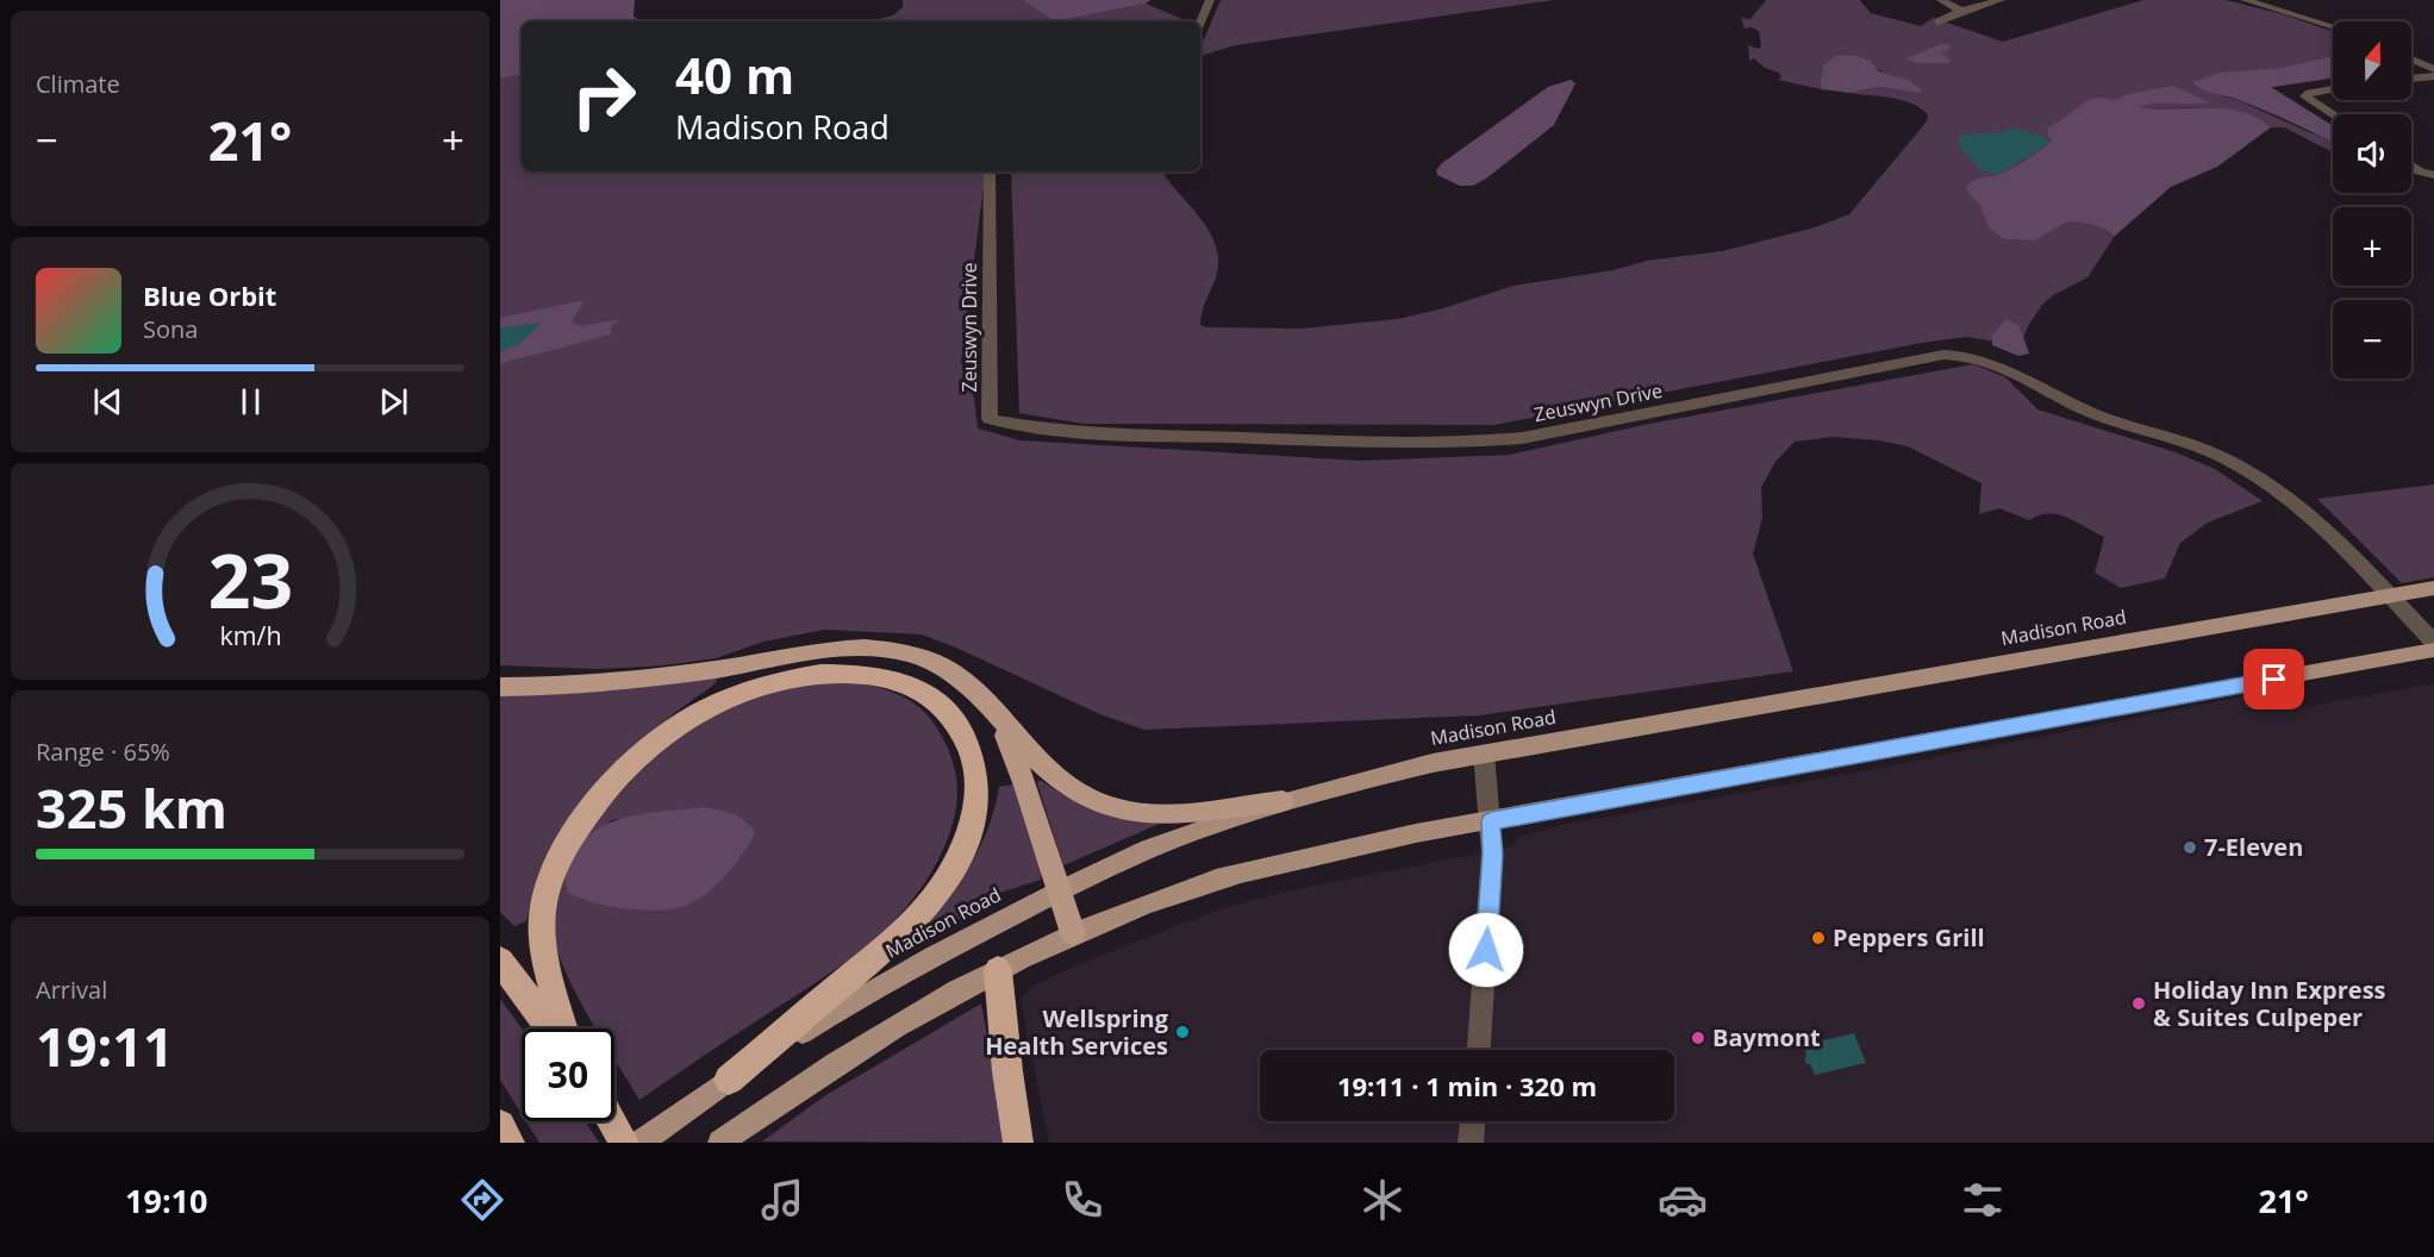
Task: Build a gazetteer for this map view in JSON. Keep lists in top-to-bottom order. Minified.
{"streets":{"main road":["Madison Road"],"street":["Zeuswyn Drive"]},"crossings":[["Zeuswyn Drive","Madison Road"]],"places":["7-Eleven","Peppers Grill","Holiday Inn Express & Suites Culpeper","Wellspring Health Services","Baymont"],"north":"top","page":{"tile":["Climate",["Range · 65%","325 km"],["Arrival","19:11"]],"map_buttons":["+","−"],"turn":["40 m","Madison Road"],"heat":["−","21°","+"],"song":["Blue Orbit","Sona"],"limit":"30","trip":"19:11 · 1 min · 320 m","tabs":["19:10","21°"],"gauge":["23","km/h"]}}
